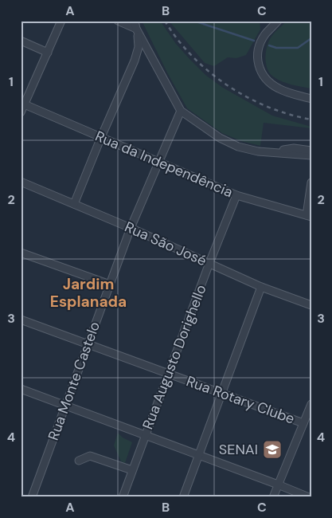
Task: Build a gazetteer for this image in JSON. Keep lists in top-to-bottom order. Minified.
{"streets":{"street":["Rua da Independência","Rua São José","Rua Augusto Dorighello","Rua Monte Castelo","Rua Rotary Clube"]},"crossings":[["Rua da Independência","Rua Augusto Dorighello"],["Rua da Independência","Rua Monte Castelo"],["Rua São José","Rua Augusto Dorighello"],["Rua São José","Rua Monte Castelo"],["Rua Augusto Dorighello","Rua Rotary Clube"],["Rua Monte Castelo","Rua Rotary Clube"]],"districts":["Jardim Esplanada"],"places":{"school or university":["SENAI"]},"grid":{"columns":["A","B","C"],"rows":["1","2","3","4"]}}
